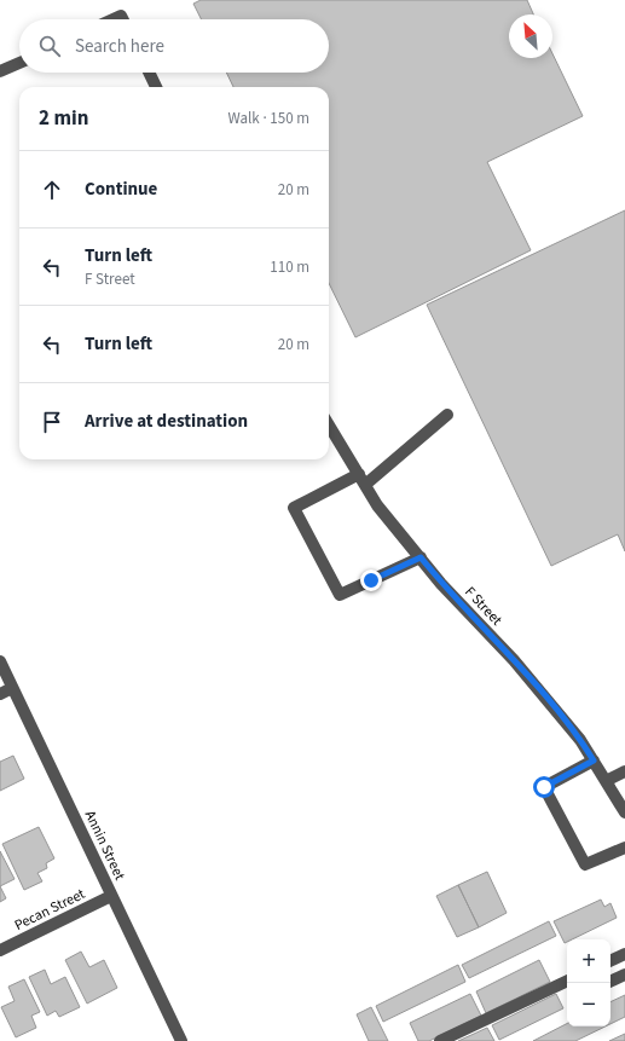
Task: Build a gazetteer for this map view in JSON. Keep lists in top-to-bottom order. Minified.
{"streets":{"street":["F Street","Annin Street","Pecan Street"]},"crossings":[["Annin Street","Pecan Street"]],"north":"top left","page":{"search":"Search here","heading":["2 min","Walk · 150 m"],"list":[["Continue","20 m"],["Turn left","F Street","110 m"],["Turn left","20 m"],"Arrive at destination"],"map_buttons":["+","−"]}}
